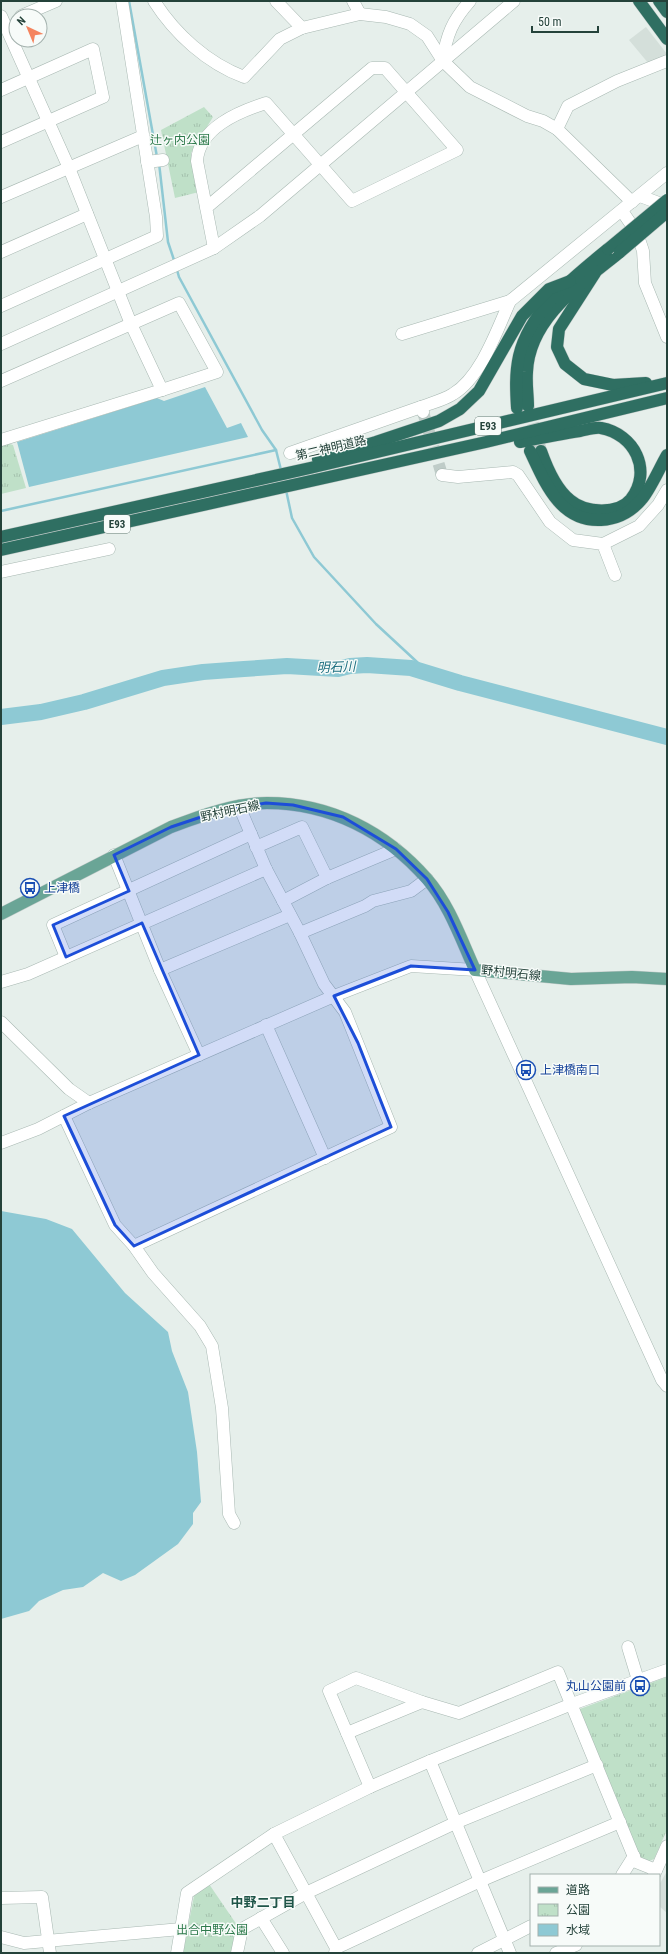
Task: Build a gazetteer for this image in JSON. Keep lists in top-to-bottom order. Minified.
{"streets":{"highway":["E93","第二神明道路"],"main road":["野村明石線"]},"crossings":[["E93","第二神明道路"]],"districts":["中野二丁目"],"water":["明石川"],"parks":["辻ヶ内公園","出合中野公園"],"places":{"bus stop":["上津橋","上津橋南口","丸山公園前"]},"legend":["道路","公園","水域"],"scale_bar":"50 m","north":"top left"}
